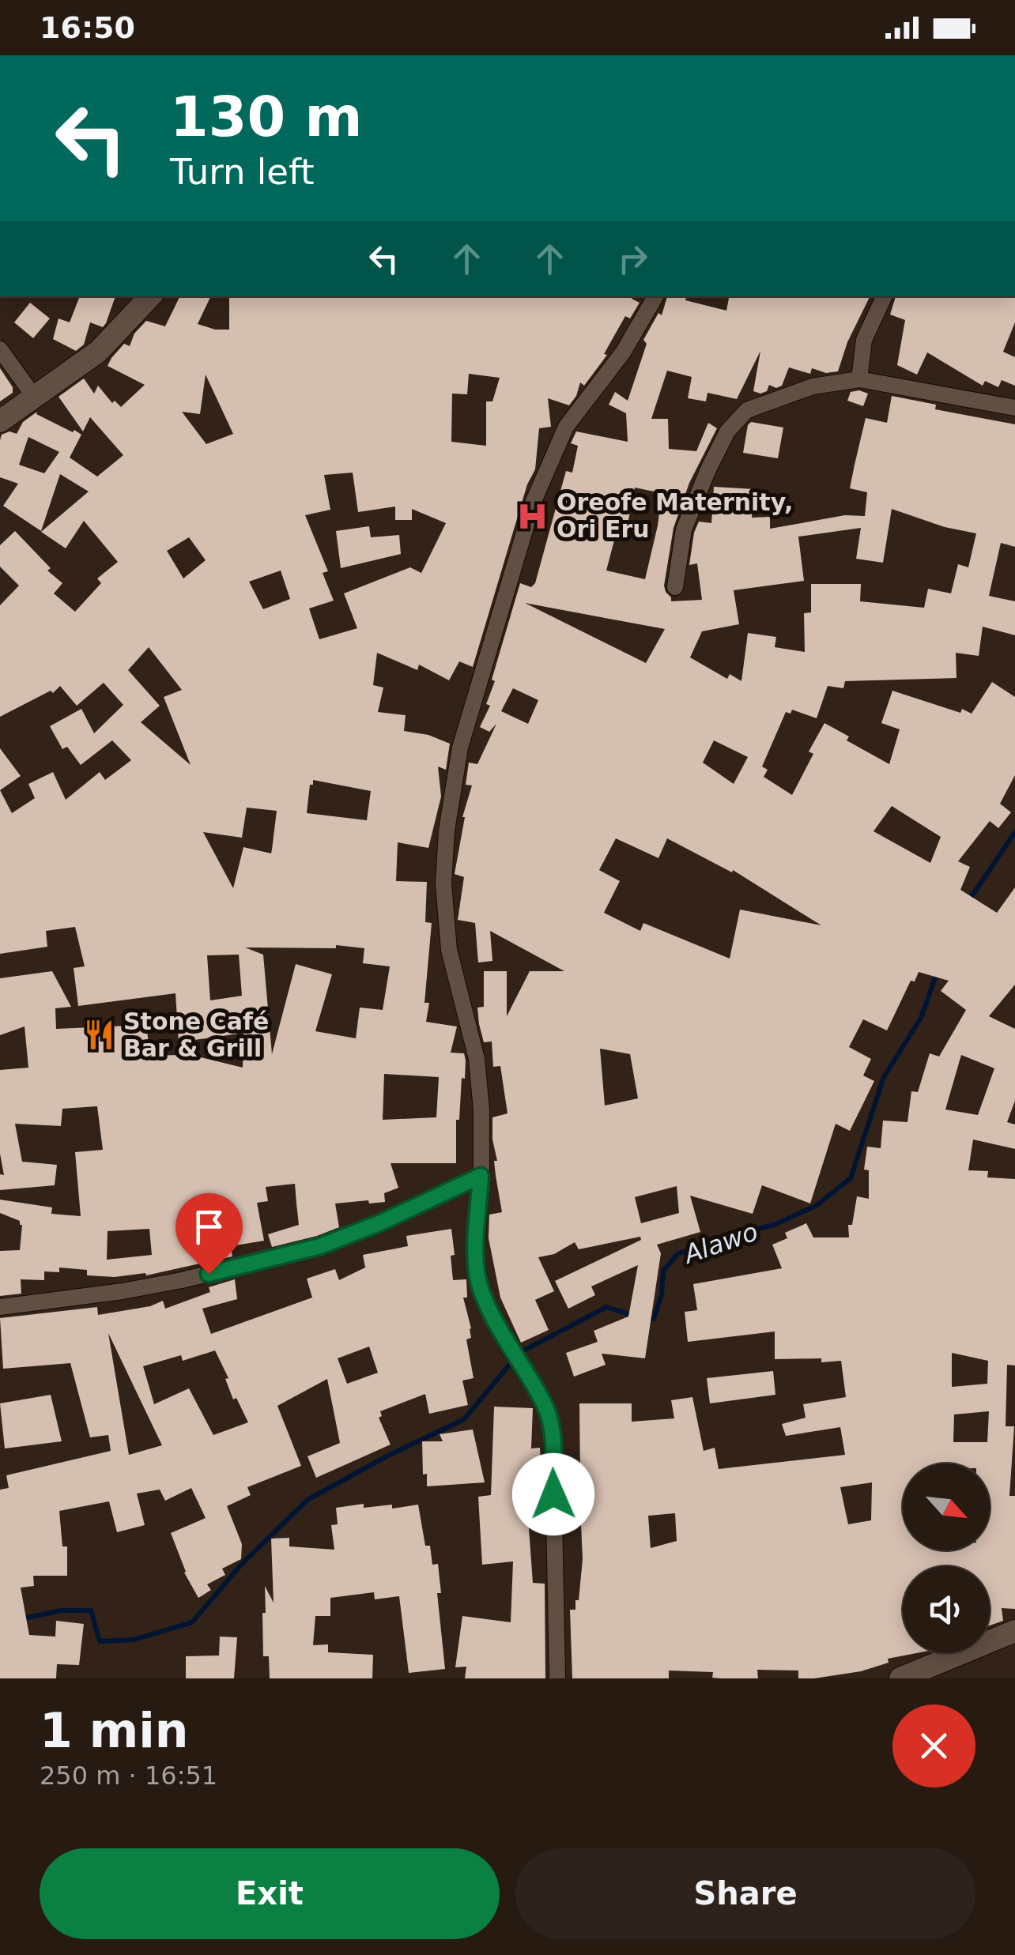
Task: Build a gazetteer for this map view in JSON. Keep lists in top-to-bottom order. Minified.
{"water":["Alawo"],"places":{"hospital":["Oreofe Maternity, Ori Eru"],"restaurant":["Stone Café Bar & Grill"]},"north":"bottom right","page":{"status":"16:50","turn":["130 m","Turn left"],"heading":["1 min","250 m · 16:51"],"buttons":["Exit","Share"]}}
